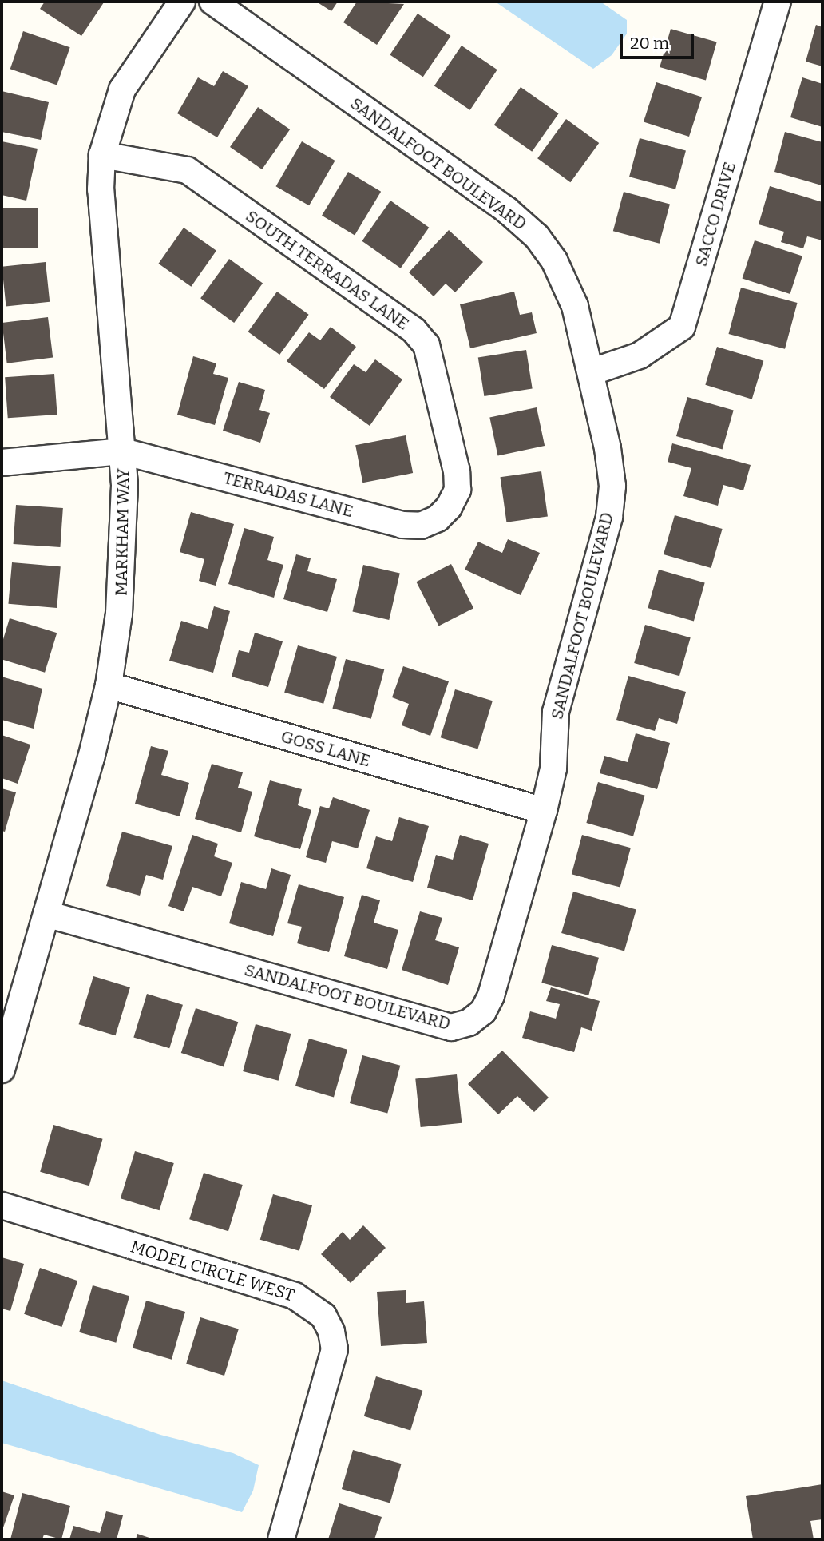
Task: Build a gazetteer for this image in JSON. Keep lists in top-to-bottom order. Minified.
{"streets":{"street":["SANDALFOOT BOULEVARD","SACCO DRIVE","SOUTH TERRADAS LANE","TERRADAS LANE","MARKHAM WAY","GOSS LANE","MODEL CIRCLE WEST"]},"crossings":[["SANDALFOOT BOULEVARD","SACCO DRIVE"],["SANDALFOOT BOULEVARD","MARKHAM WAY"],["SANDALFOOT BOULEVARD","GOSS LANE"],["SOUTH TERRADAS LANE","TERRADAS LANE"],["SOUTH TERRADAS LANE","MARKHAM WAY"],["TERRADAS LANE","MARKHAM WAY"],["MARKHAM WAY","GOSS LANE"]],"scale_bar":"20 m"}
